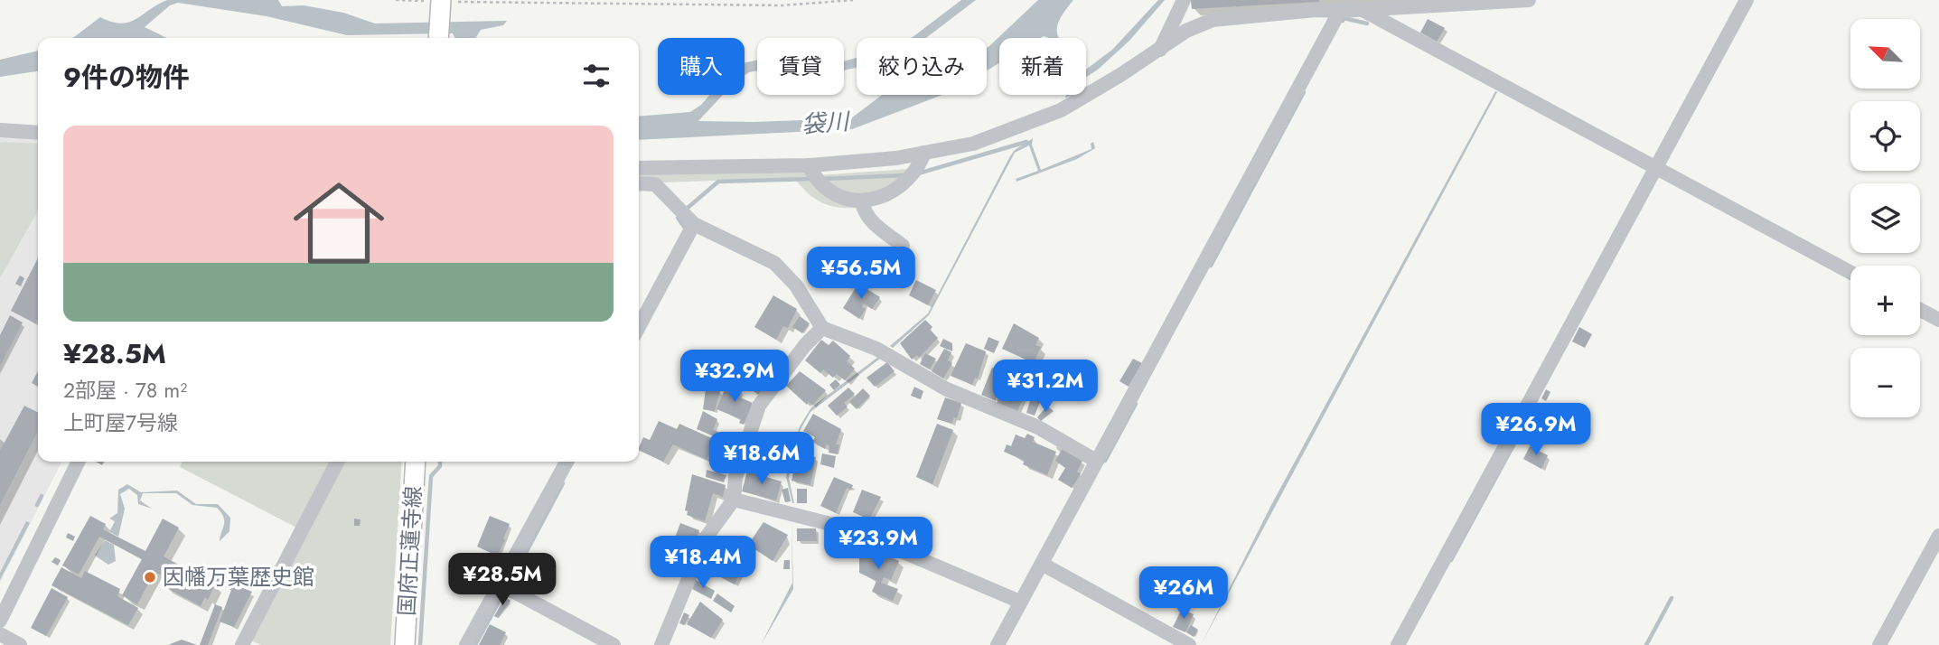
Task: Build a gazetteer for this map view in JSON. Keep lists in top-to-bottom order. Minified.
{"streets":{"main road":["国府正蓮寺線"]},"water":["袋川"],"places":["因幡万葉歴史館"],"north":"top left","page":{"map_buttons":["+","−"],"chip":["購入","賃貸","絞り込み","新着"],"heading":"9件の物件","list":[{"name":"¥28.5M","note":"2部屋 · 78 m² · 上町屋7号線"}],"price":["¥56.5M","¥32.9M","¥31.2M","¥26.9M","¥18.6M","¥23.9M","¥18.4M","¥28.5M","¥26M"]}}
